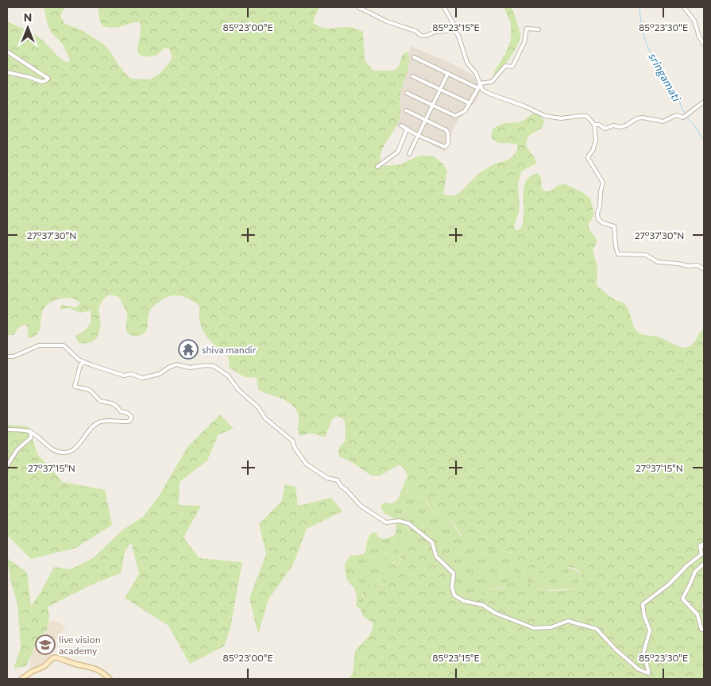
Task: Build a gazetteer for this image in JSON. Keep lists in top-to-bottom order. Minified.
{"water":["sringamati"],"places":{"temple":["shiva mandir"],"school or university":["live vision academy"]},"north":"top","coordinates":["85°23'00\"E","85°23'15\"E","85°23'30\"E","27°37'30\"N","27°37'15\"N"]}
